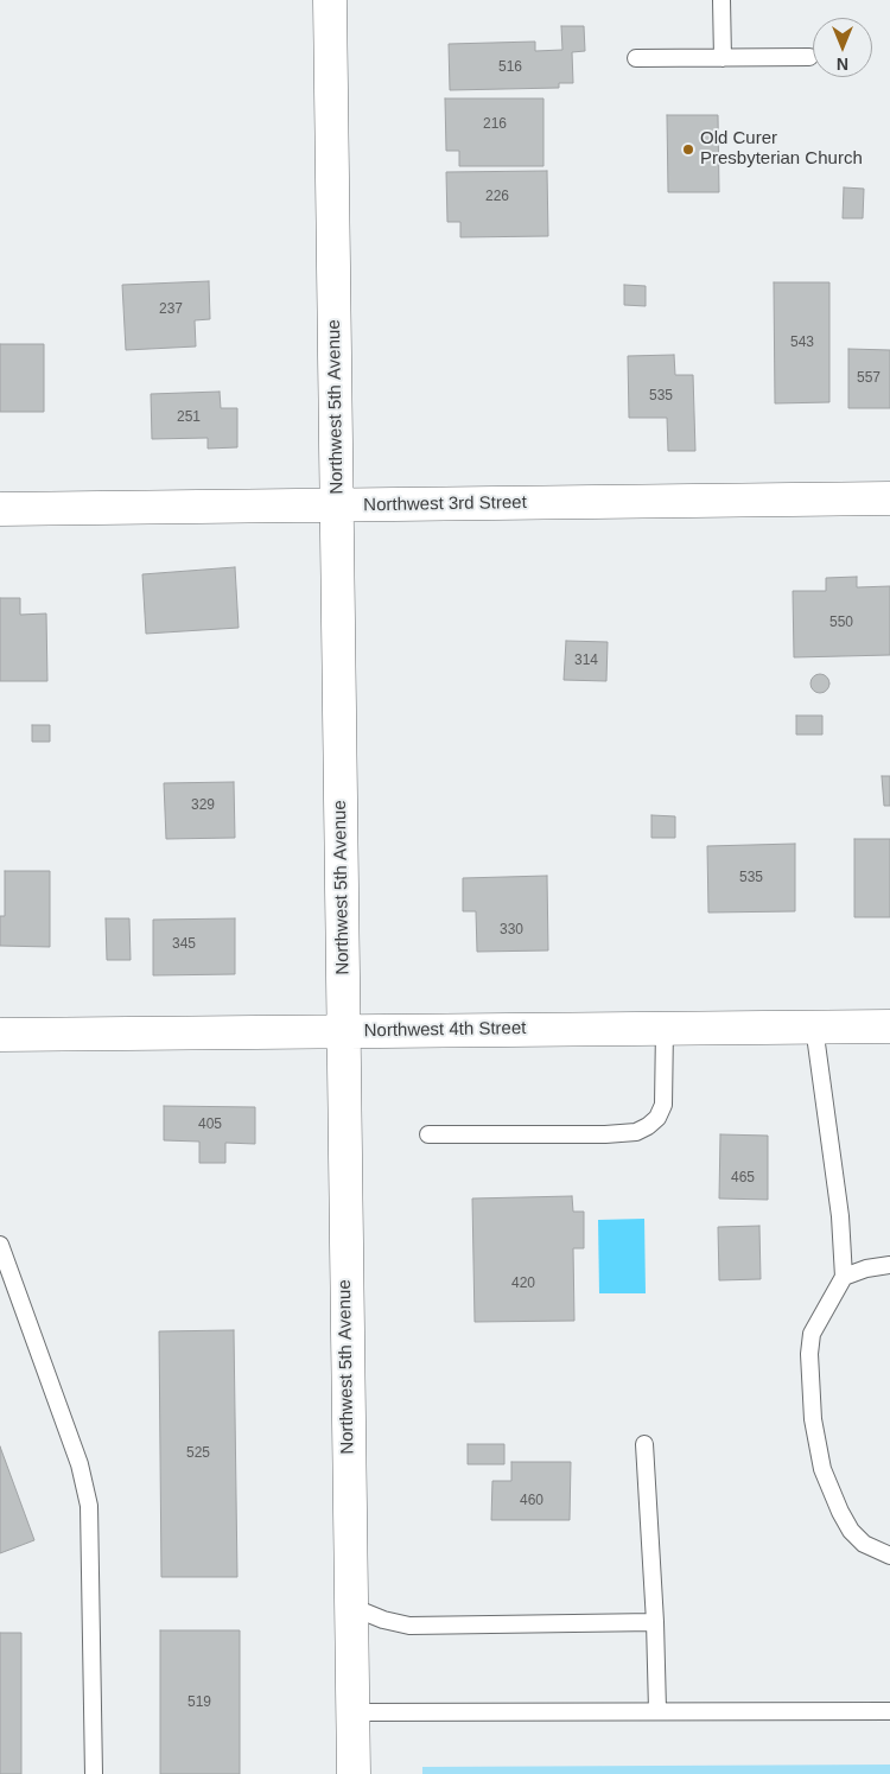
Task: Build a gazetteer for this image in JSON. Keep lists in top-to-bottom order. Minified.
{"streets":{"street":["Northwest 5th Avenue","Northwest 3rd Street","Northwest 4th Street"]},"crossings":[["Northwest 5th Avenue","Northwest 3rd Street"],["Northwest 5th Avenue","Northwest 4th Street"]],"places":["Old Curer Presbyterian Church"],"house_numbers":["516","216","226","237","543","557","535","251","550","314","329","535","330","345","405","465","420","525","460","519"],"north":"bottom"}
